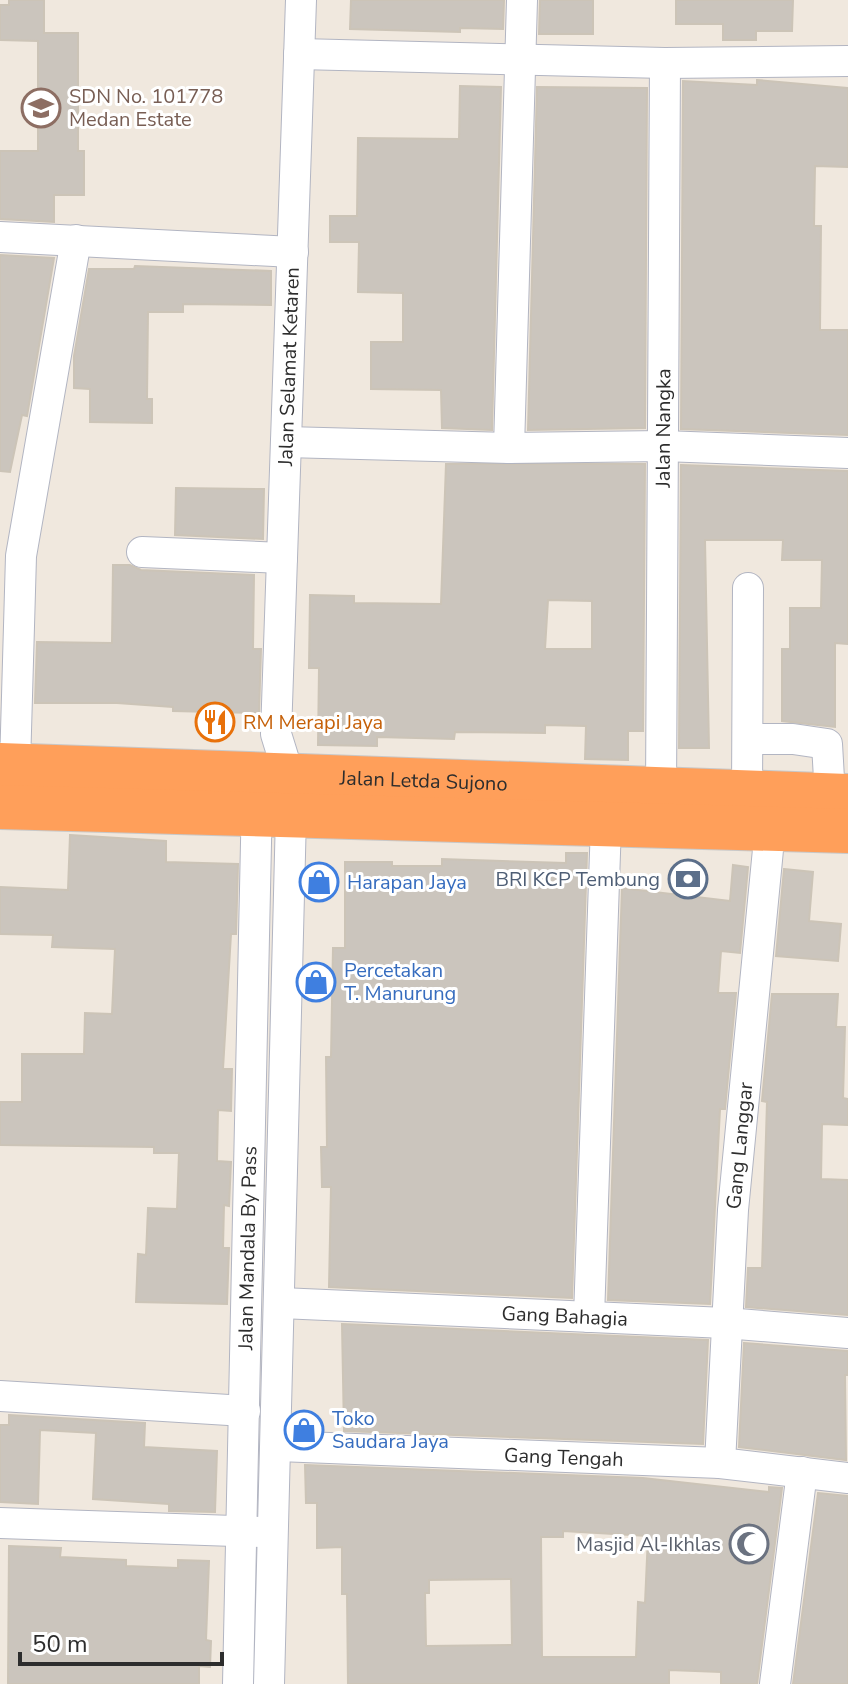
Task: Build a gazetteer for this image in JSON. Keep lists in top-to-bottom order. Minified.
{"streets":{"highway":["Jalan Letda Sujono"],"street":["Jalan Selamat Ketaren","Jalan Nangka","Gang Langgar","Jalan Mandala By Pass","Gang Bahagia","Gang Tengah"]},"crossings":[["Jalan Selamat Ketaren","Jalan Letda Sujono"],["Jalan Selamat Ketaren","Jalan Mandala By Pass"],["Jalan Nangka","Jalan Letda Sujono"],["Jalan Letda Sujono","Gang Langgar"],["Jalan Letda Sujono","Jalan Mandala By Pass"],["Gang Langgar","Gang Bahagia"],["Gang Langgar","Gang Tengah"],["Jalan Mandala By Pass","Gang Bahagia"],["Jalan Mandala By Pass","Gang Tengah"]],"places":{"school or university":["SDN No. 101778 Medan Estate"],"restaurant":["RM Merapi Jaya"],"bank":["BRI KCP Tembung"],"shop":["Harapan Jaya","Percetakan T. Manurung","Toko Saudara Jaya"],"mosque":["Masjid Al-Ikhlas"]},"scale_bar":"50 m"}
